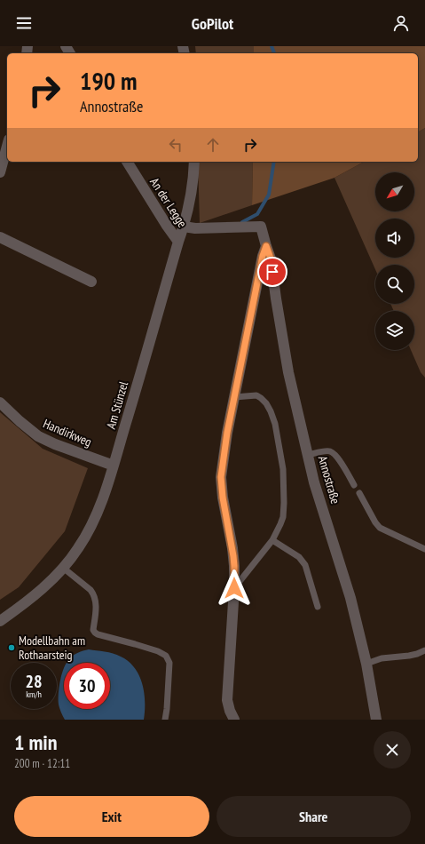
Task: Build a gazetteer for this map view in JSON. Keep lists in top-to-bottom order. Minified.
{"streets":{"street":["An der Legge","Am Stünzel","Handirkweg","Annostraße"]},"crossings":[["An der Legge","Am Stünzel"],["Am Stünzel","Handirkweg"],["Am Stünzel","Annostraße"]],"places":["Modellbahn am Rothaarsteig"],"north":"bottom left","page":{"header":"GoPilot","turn":["190 m","Annostraße"],"speed":"28 km/h","limit":"30","heading":["1 min","200 m · 12:11"],"buttons":["Exit","Share"]}}
